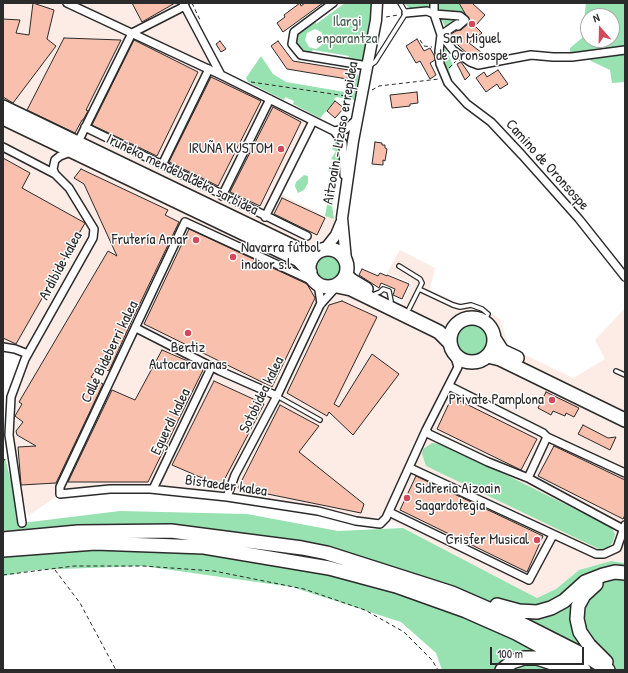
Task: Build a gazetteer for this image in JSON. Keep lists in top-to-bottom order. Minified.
{"streets":{"highway":["Iruñeko mendebaldeko sarbidea"],"street":["Aitzoain - Lizaso errepidea","Camino de Oronsospe","Ardibide kalea","Calle Bideberri kalea","Sotobidea kalea","Eguerdi kalea","Bistaeder kalea"]},"crossings":[["Iruñeko mendebaldeko sarbidea","Calle Bideberri kalea"],["Iruñeko mendebaldeko sarbidea","Sotobidea kalea"],["Calle Bideberri kalea","Sotobidea kalea"],["Calle Bideberri kalea","Bistaeder kalea"],["Sotobidea kalea","Bistaeder kalea"],["Eguerdi kalea","Bistaeder kalea"]],"parks":["Ilargi enparantza"],"places":["San Miguel de Oronsospe","IRUÑA KUSTOM","Frutería Amar","Navarra fútbol indoor s.l","Bertiz Autocaravanas","Private Pamplona","Sidreria Aizoain Sagardotegia","Crisfer Musical"],"scale_bar":"100 m","north":"top"}
